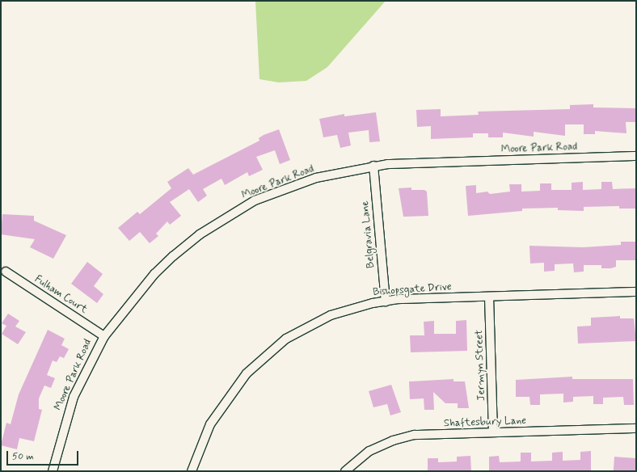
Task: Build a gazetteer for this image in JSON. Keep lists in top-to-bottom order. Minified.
{"streets":{"street":["Moore Park Road","Belgravia Lane","Bishopsgate Drive","Fulham Court","Jermyn Street","Shaftesbury Lane"]},"crossings":[["Moore Park Road","Belgravia Lane"],["Moore Park Road","Fulham Court"],["Belgravia Lane","Bishopsgate Drive"],["Bishopsgate Drive","Jermyn Street"],["Jermyn Street","Shaftesbury Lane"]],"scale_bar":"50 m"}
